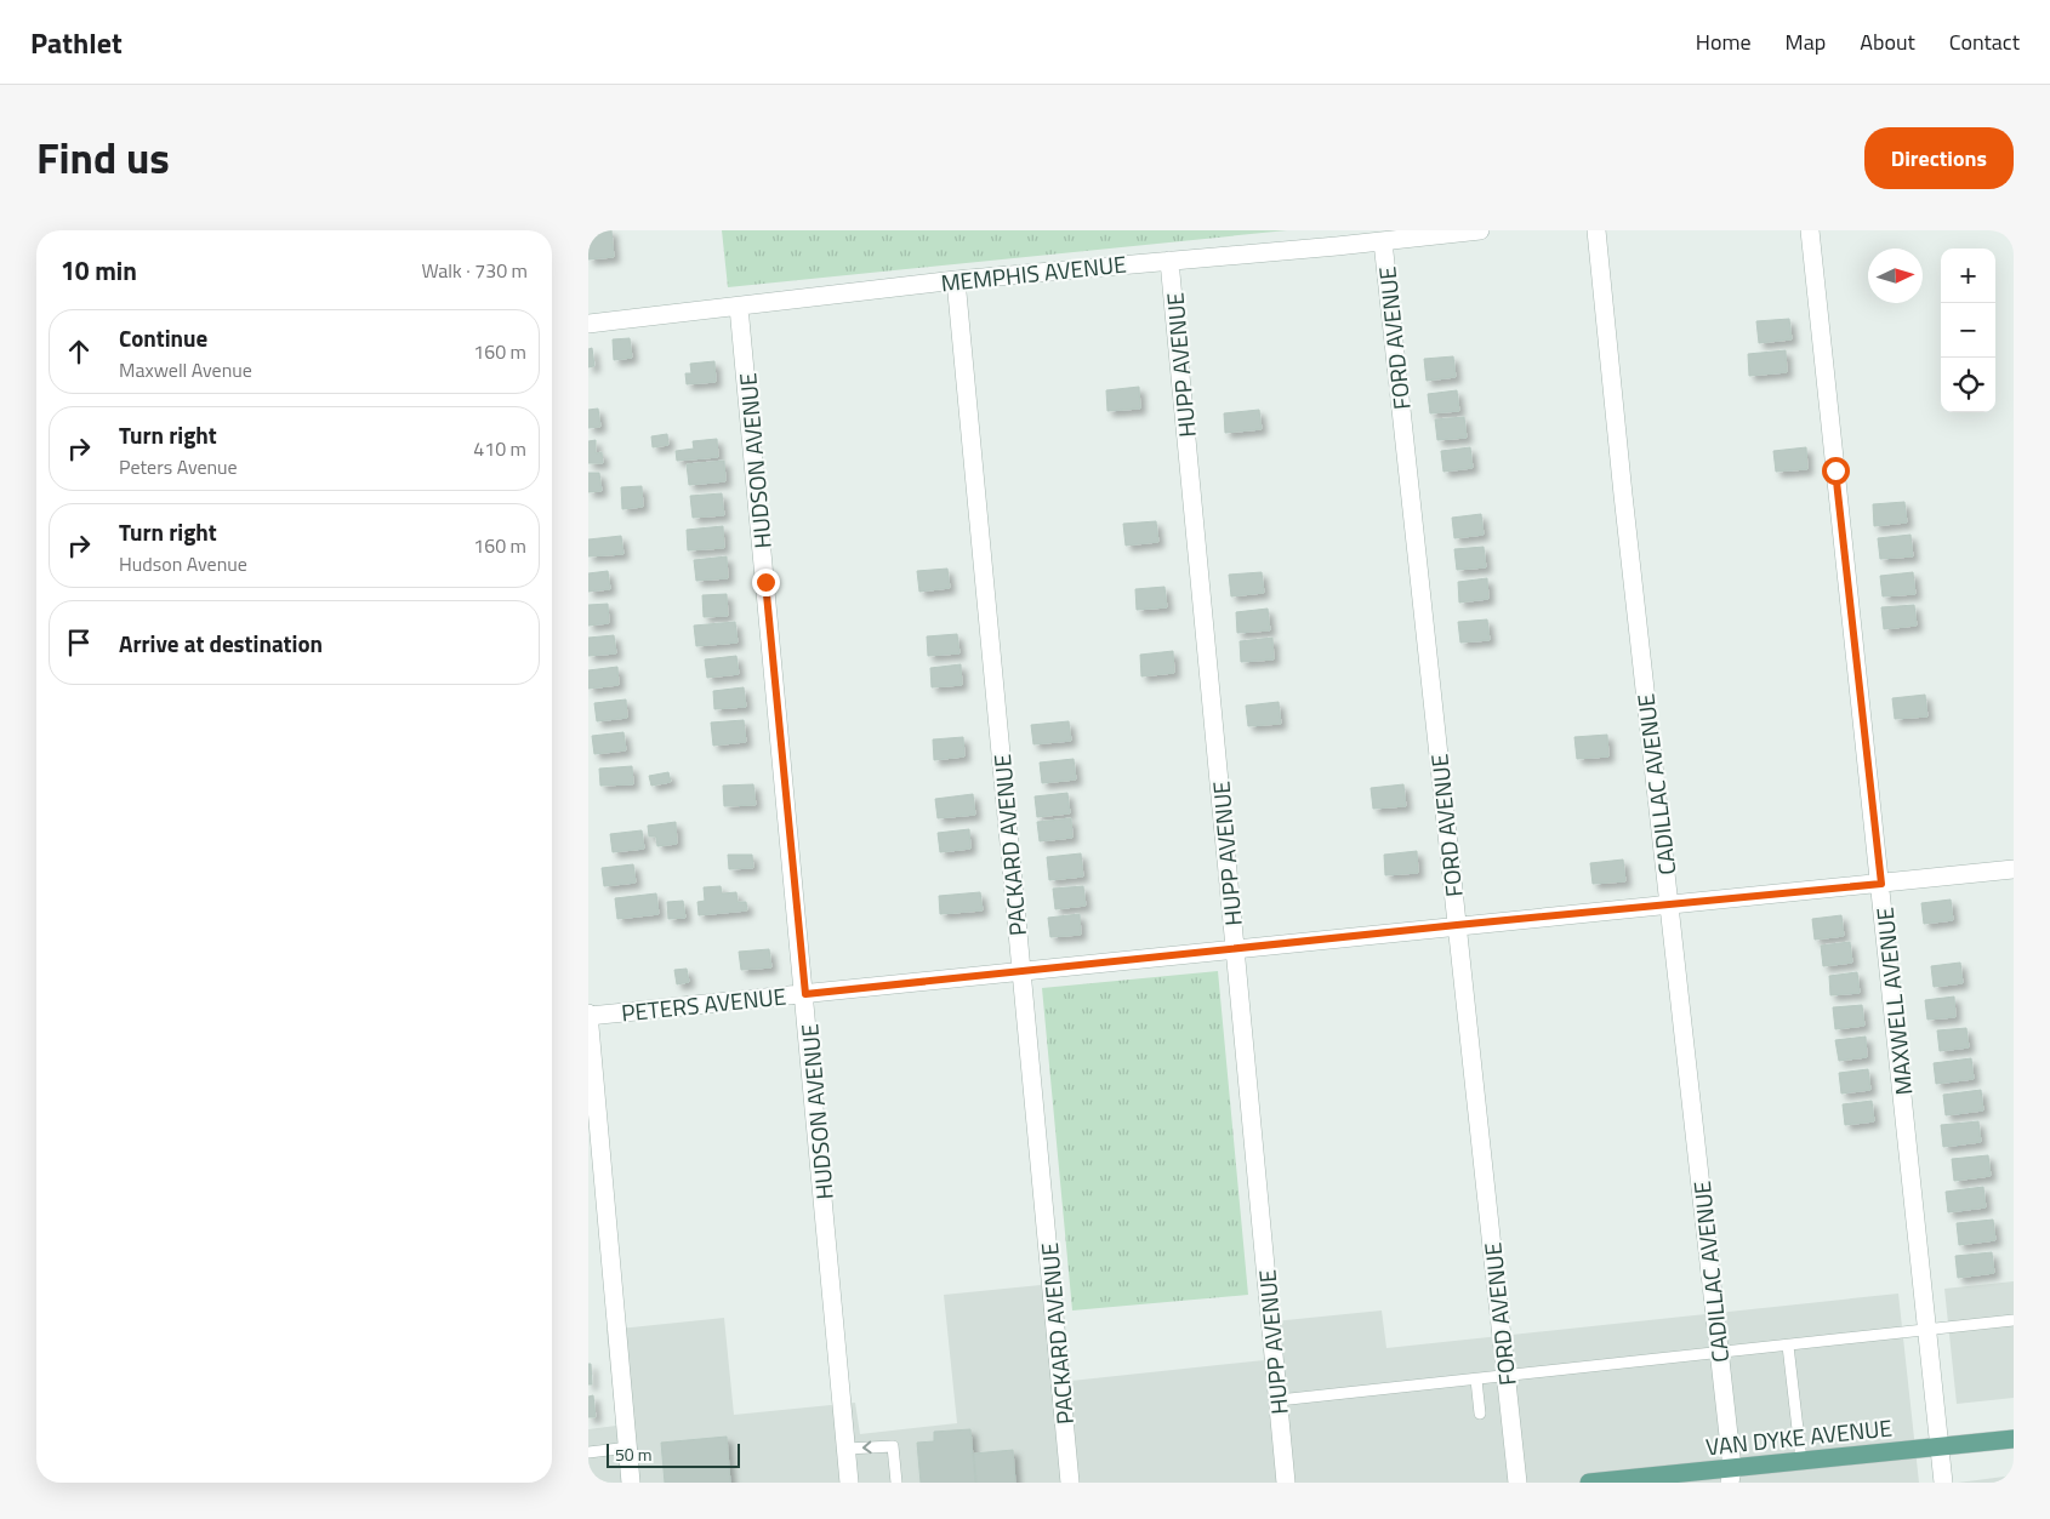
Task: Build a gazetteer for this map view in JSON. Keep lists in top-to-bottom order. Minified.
{"streets":{"main road":["VAN DYKE AVENUE"],"street":["MEMPHIS AVENUE","FORD AVENUE","HUPP AVENUE","HUDSON AVENUE","CADILLAC AVENUE","PACKARD AVENUE","MAXWELL AVENUE","PETERS AVENUE"]},"crossings":[["MEMPHIS AVENUE","FORD AVENUE"],["MEMPHIS AVENUE","HUPP AVENUE"],["MEMPHIS AVENUE","HUDSON AVENUE"],["MEMPHIS AVENUE","PACKARD AVENUE"],["FORD AVENUE","PETERS AVENUE"],["HUPP AVENUE","PETERS AVENUE"],["HUDSON AVENUE","PETERS AVENUE"],["CADILLAC AVENUE","PETERS AVENUE"],["CADILLAC AVENUE","VAN DYKE AVENUE"],["PACKARD AVENUE","PETERS AVENUE"],["MAXWELL AVENUE","PETERS AVENUE"],["MAXWELL AVENUE","VAN DYKE AVENUE"]],"scale_bar":"50 m","north":"right","page":{"header":"Pathlet","nav":["Home","Map","About","Contact"],"title":"Find us","buttons":"Directions","heading":["10 min","Walk · 730 m"],"map_buttons":["+","−"],"list":[["Continue","Maxwell Avenue","160 m"],["Turn right","Peters Avenue","410 m"],["Turn right","Hudson Avenue","160 m"],"Arrive at destination"],"scale":"50 m"}}
